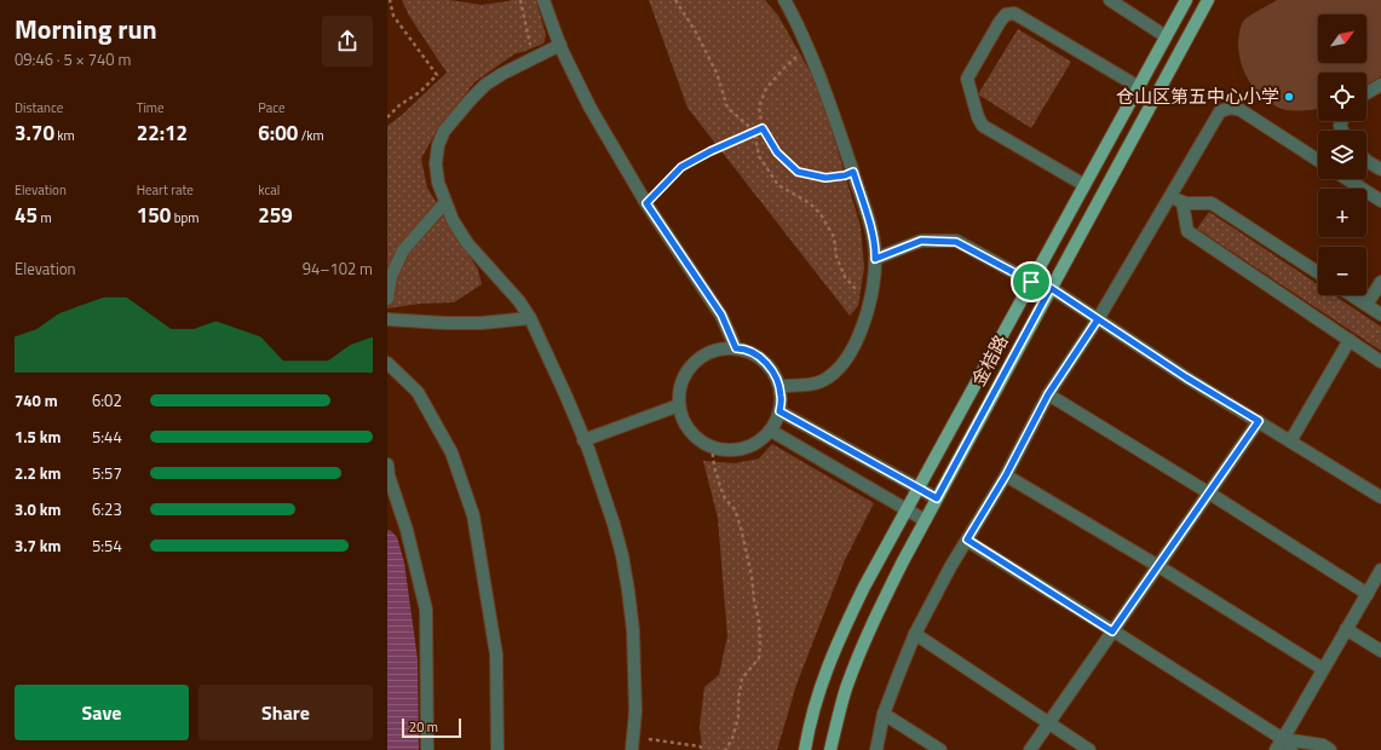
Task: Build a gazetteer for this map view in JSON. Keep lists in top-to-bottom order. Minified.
{"streets":{"main road":["金桔路"]},"places":["仓山区第五中心小学"],"scale_bar":"20 m","north":"top right","page":{"heading":["Morning run","09:46 · 5 × 740 m"],"map_buttons":["+","−"],"stats":[["Distance","3.70 km"],["Time","22:12"],["Pace","6:00 /km"],["Elevation","45 m"],["Heart rate","150 bpm"],["kcal","259"]],"chart":["Elevation","94–102 m"],"list":[{"name":"740 m","note":"6:02"},{"name":"1.5 km","note":"5:44"},{"name":"2.2 km","note":"5:57"},{"name":"3.0 km","note":"6:23"},{"name":"3.7 km","note":"5:54"}],"buttons":["Save","Share"],"scale":"20 m"}}
